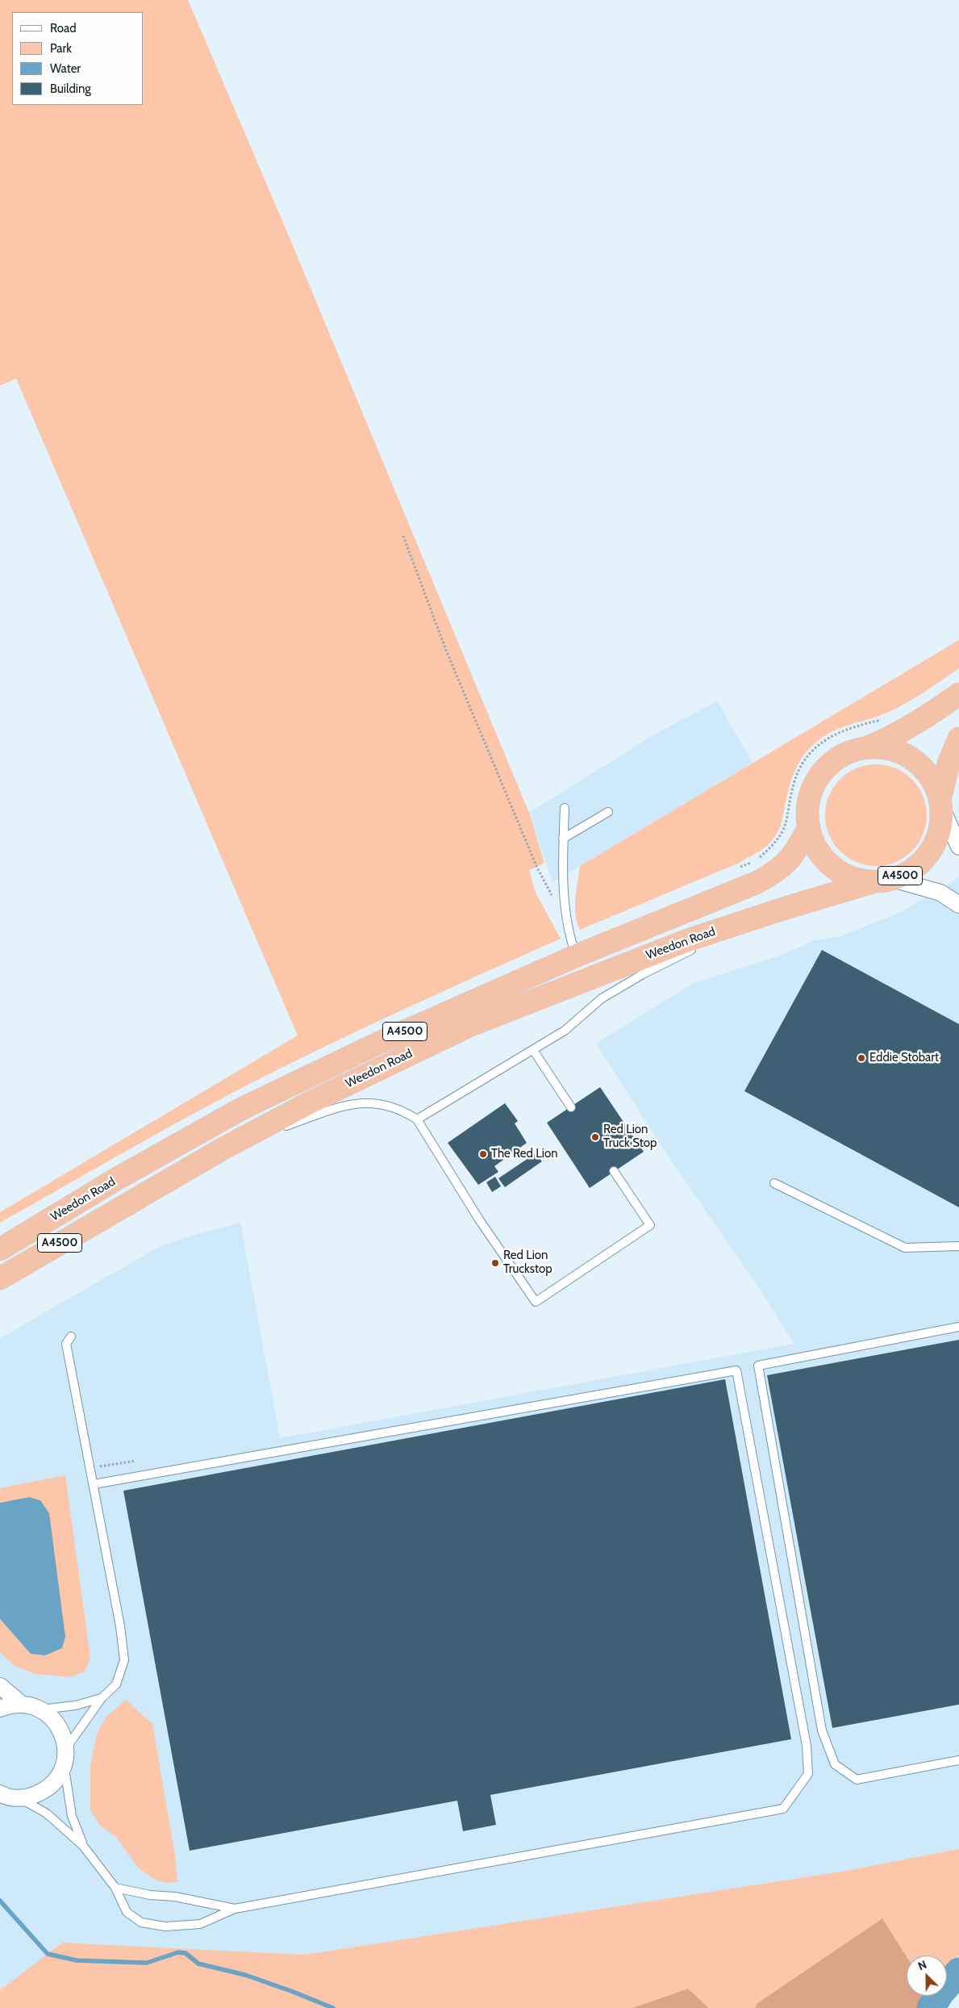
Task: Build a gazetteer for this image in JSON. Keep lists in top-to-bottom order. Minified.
{"streets":{"highway":["A4500","Weedon Road"]},"crossings":[["A4500","Weedon Road"]],"places":["Eddie Stobart","Red Lion Truck Stop","The Red Lion","Red Lion Truckstop"],"legend":["Road","Park","Water","Building"],"north":"top left"}
